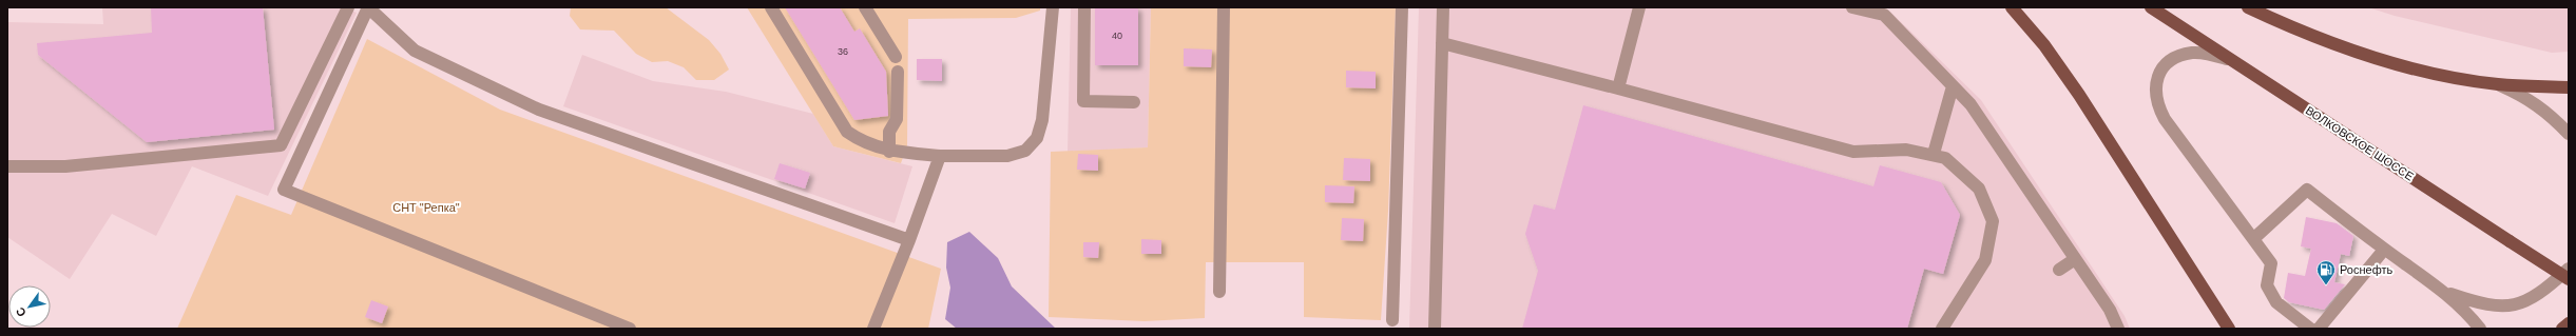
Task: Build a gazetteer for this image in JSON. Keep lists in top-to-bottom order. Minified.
{"streets":{"main road":["ВОЛКОВСКОЕ ШОССЕ"]},"parks":["СНТ \"Репка\""],"places":{"fuel station":["Роснефть"]},"house_numbers":["40","36"],"north":"bottom left"}
